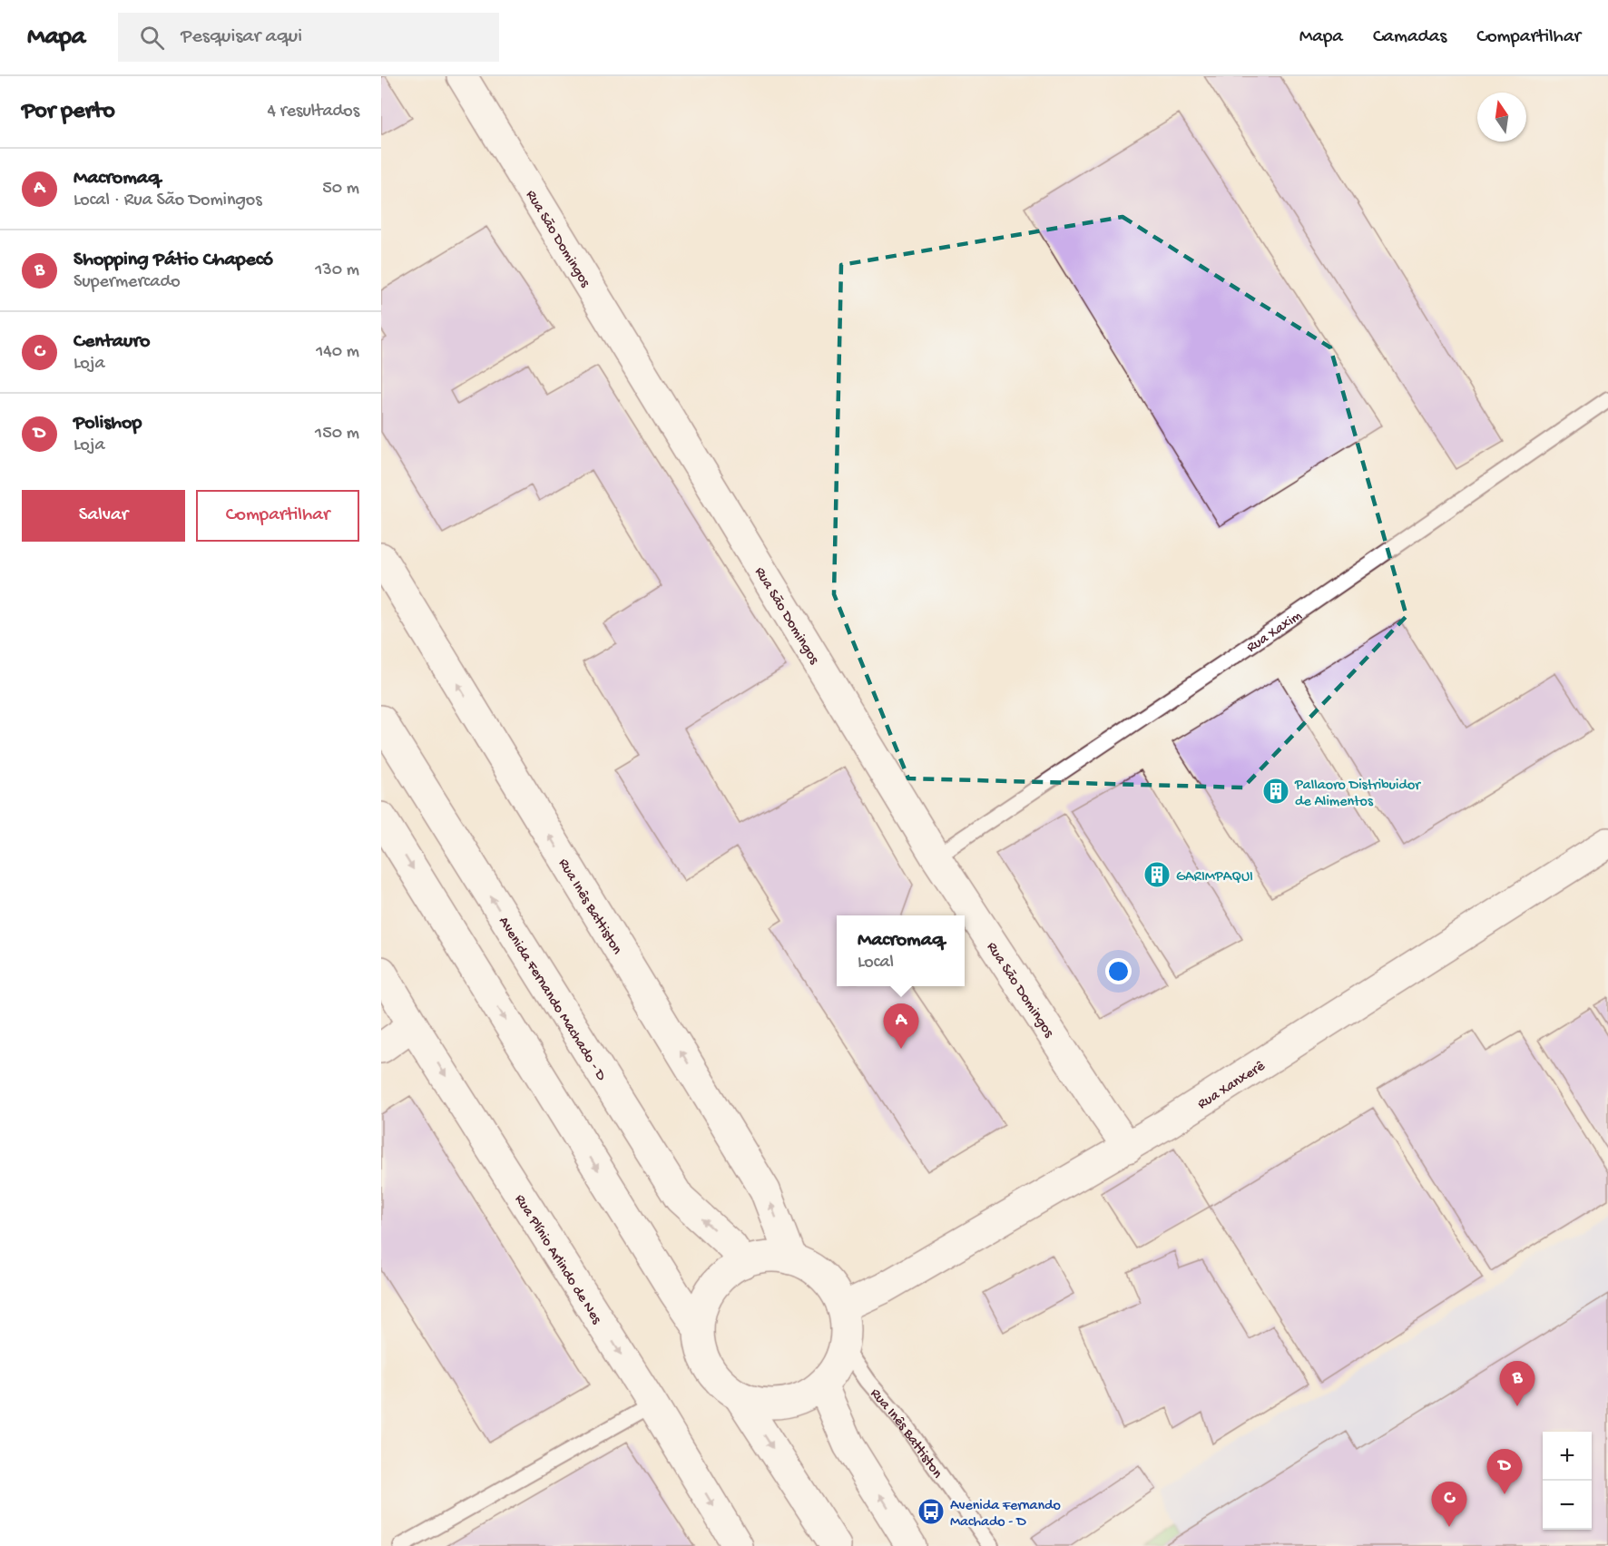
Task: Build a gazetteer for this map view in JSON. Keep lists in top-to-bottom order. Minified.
{"streets":{"main road":["Rua São Domingos","Rua Inês Battiston","Avenida Fernando Machado - D","Rua Xanxerê","Rua Plínio Arlindo de Nes"],"lane":["Rua Xaxim"]},"crossings":[["Rua São Domingos","Rua Xaxim"],["Rua São Domingos","Rua Xanxerê"],["Rua Inês Battiston","Avenida Fernando Machado - D"],["Rua Inês Battiston","Rua Xanxerê"],["Avenida Fernando Machado - D","Rua Xanxerê"]],"places":{"building":["Pallaoro Distribuidor de Alimentos","GARIMPAQUI"],"bus stop":["Avenida Fernando Machado - D"]},"north":"top","page":{"header":"Mapa","search":"Pesquisar aqui","nav":["Mapa","Camadas","Compartilhar"],"heading":["Por perto","4 resultados"],"list":[{"mark":"A","name":"Macromaq","note":"Local · Rua São Domingos","value":"50 m"},{"mark":"B","name":"Shopping Pátio Chapecó","note":"Supermercado","value":"130 m"},{"mark":"C","name":"Centauro","note":"Loja","value":"140 m"},{"mark":"D","name":"Polishop","note":"Loja","value":"150 m"}],"buttons":["Salvar","Compartilhar"],"popup":["Macromaq","Local"],"pins":["A","B","D","C"],"map_buttons":["+","−"]}}
